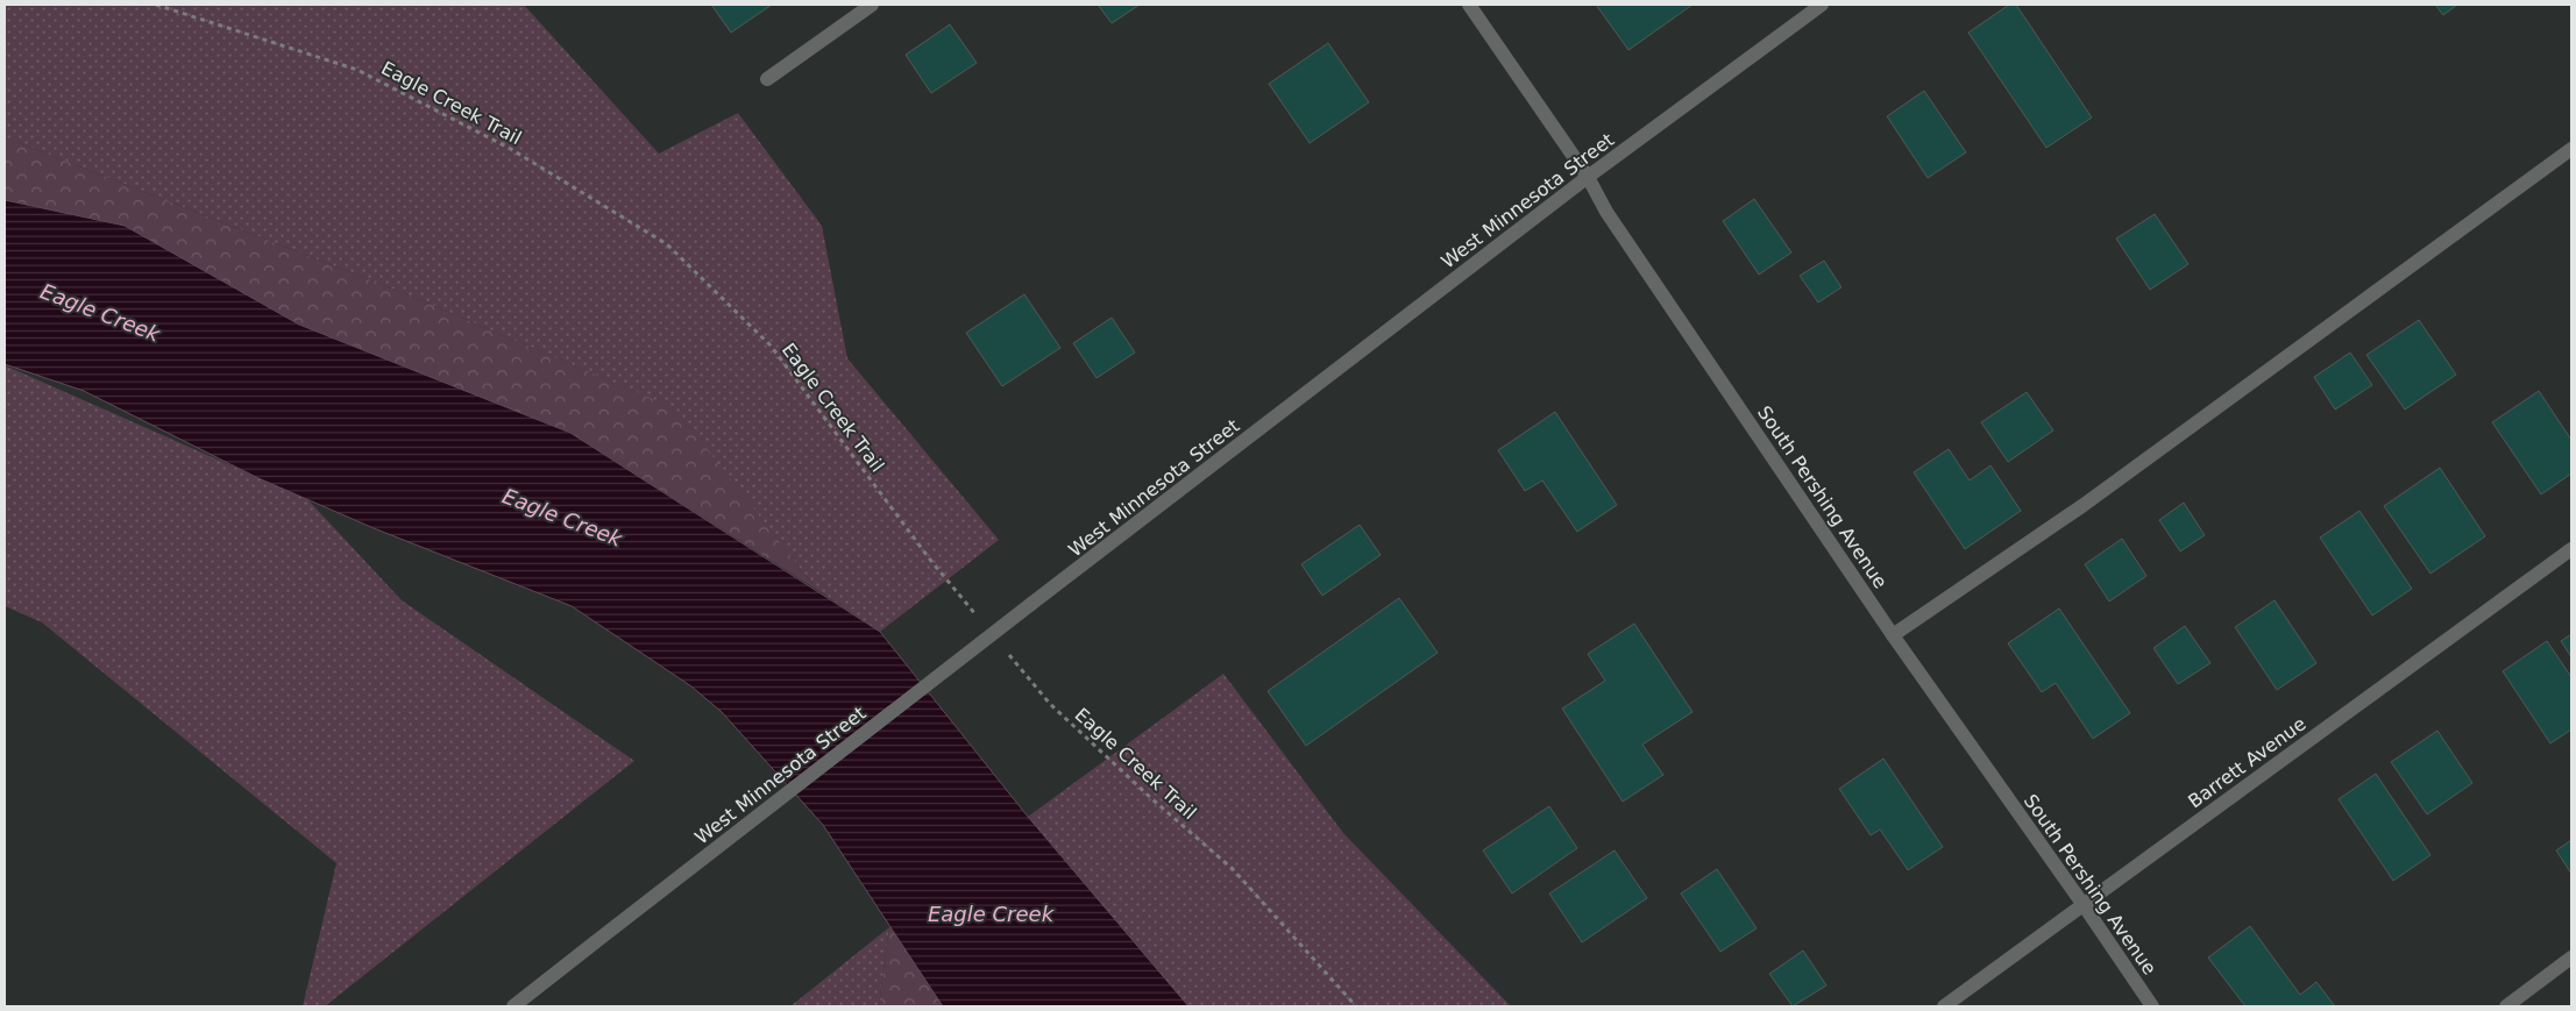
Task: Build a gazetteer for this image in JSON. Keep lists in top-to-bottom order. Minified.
{"streets":{"street":["West Minnesota Street","South Pershing Avenue","Barrett Avenue"],"path":["Eagle Creek Trail"]},"crossings":[["West Minnesota Street","South Pershing Avenue"],["South Pershing Avenue","Barrett Avenue"]],"water":["Eagle Creek"]}
